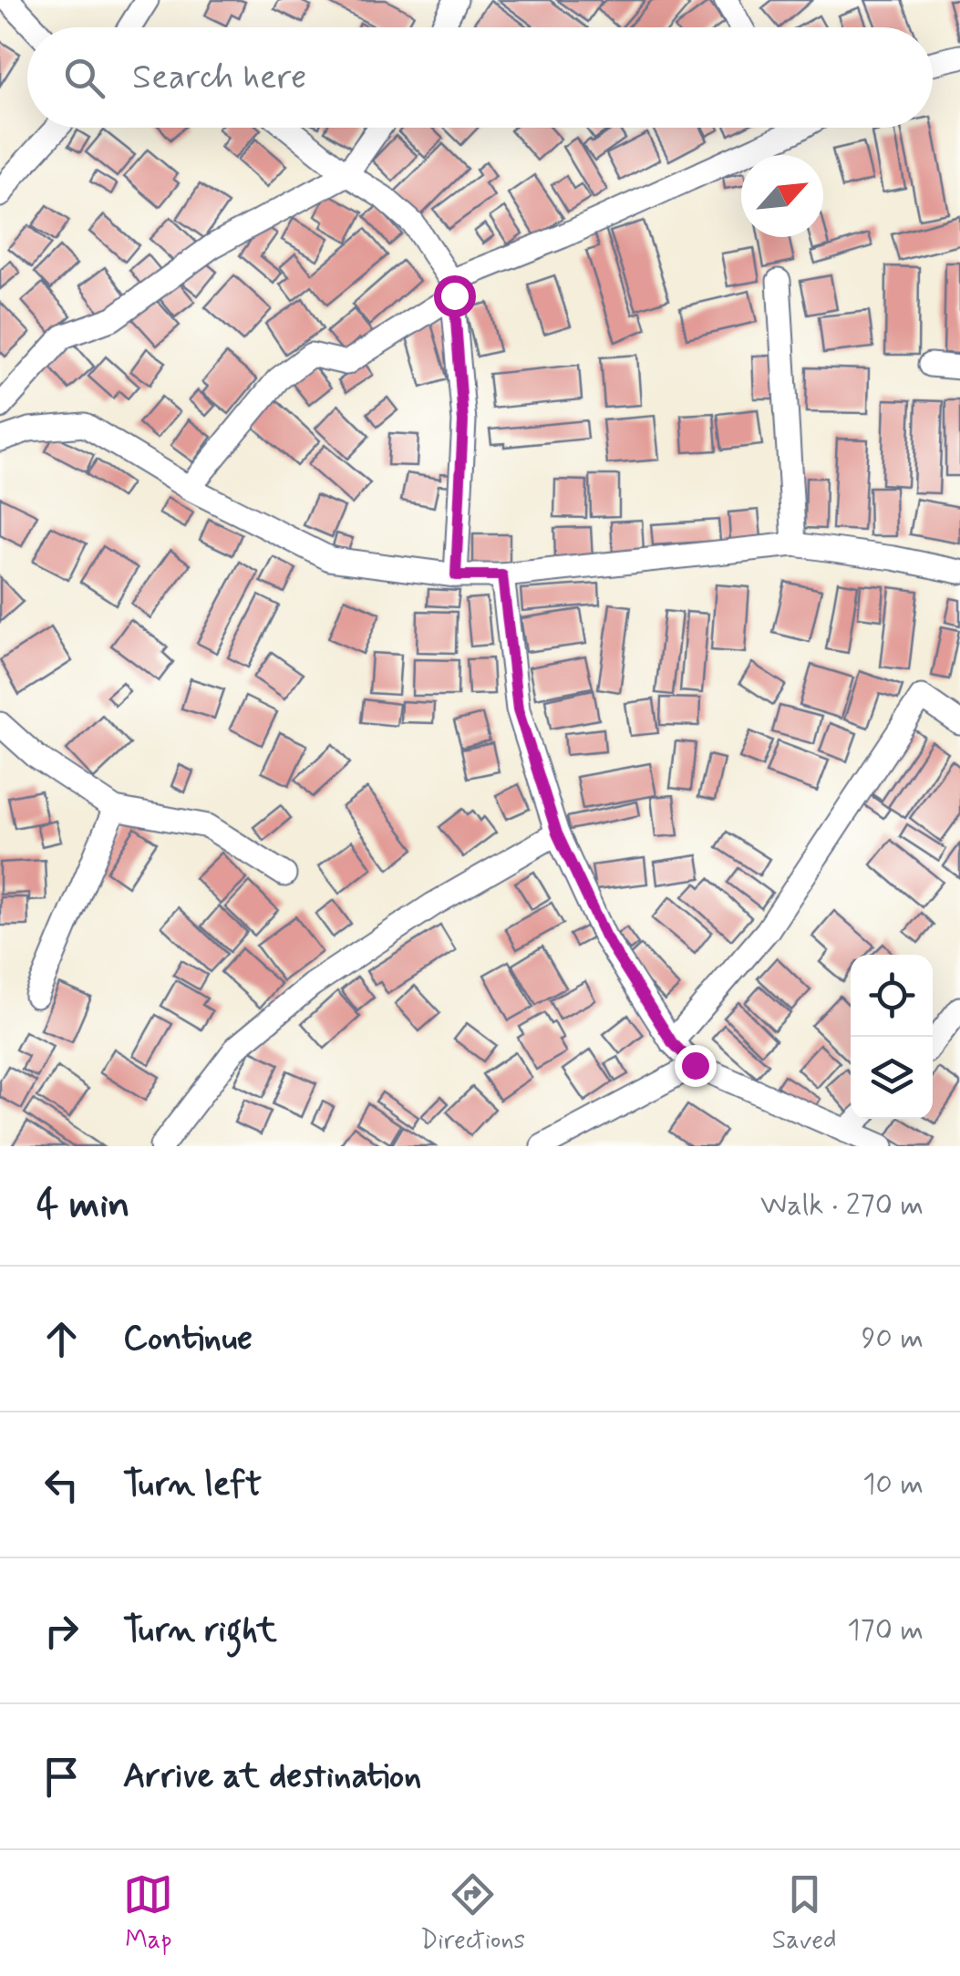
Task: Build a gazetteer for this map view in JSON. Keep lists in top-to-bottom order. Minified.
{"north":"top right","page":{"search":"Search here","heading":["4 min","Walk · 270 m"],"list":[["Continue","90 m"],["Turn left","10 m"],["Turn right","170 m"],"Arrive at destination"],"nav":["Map","Directions","Saved"]}}
